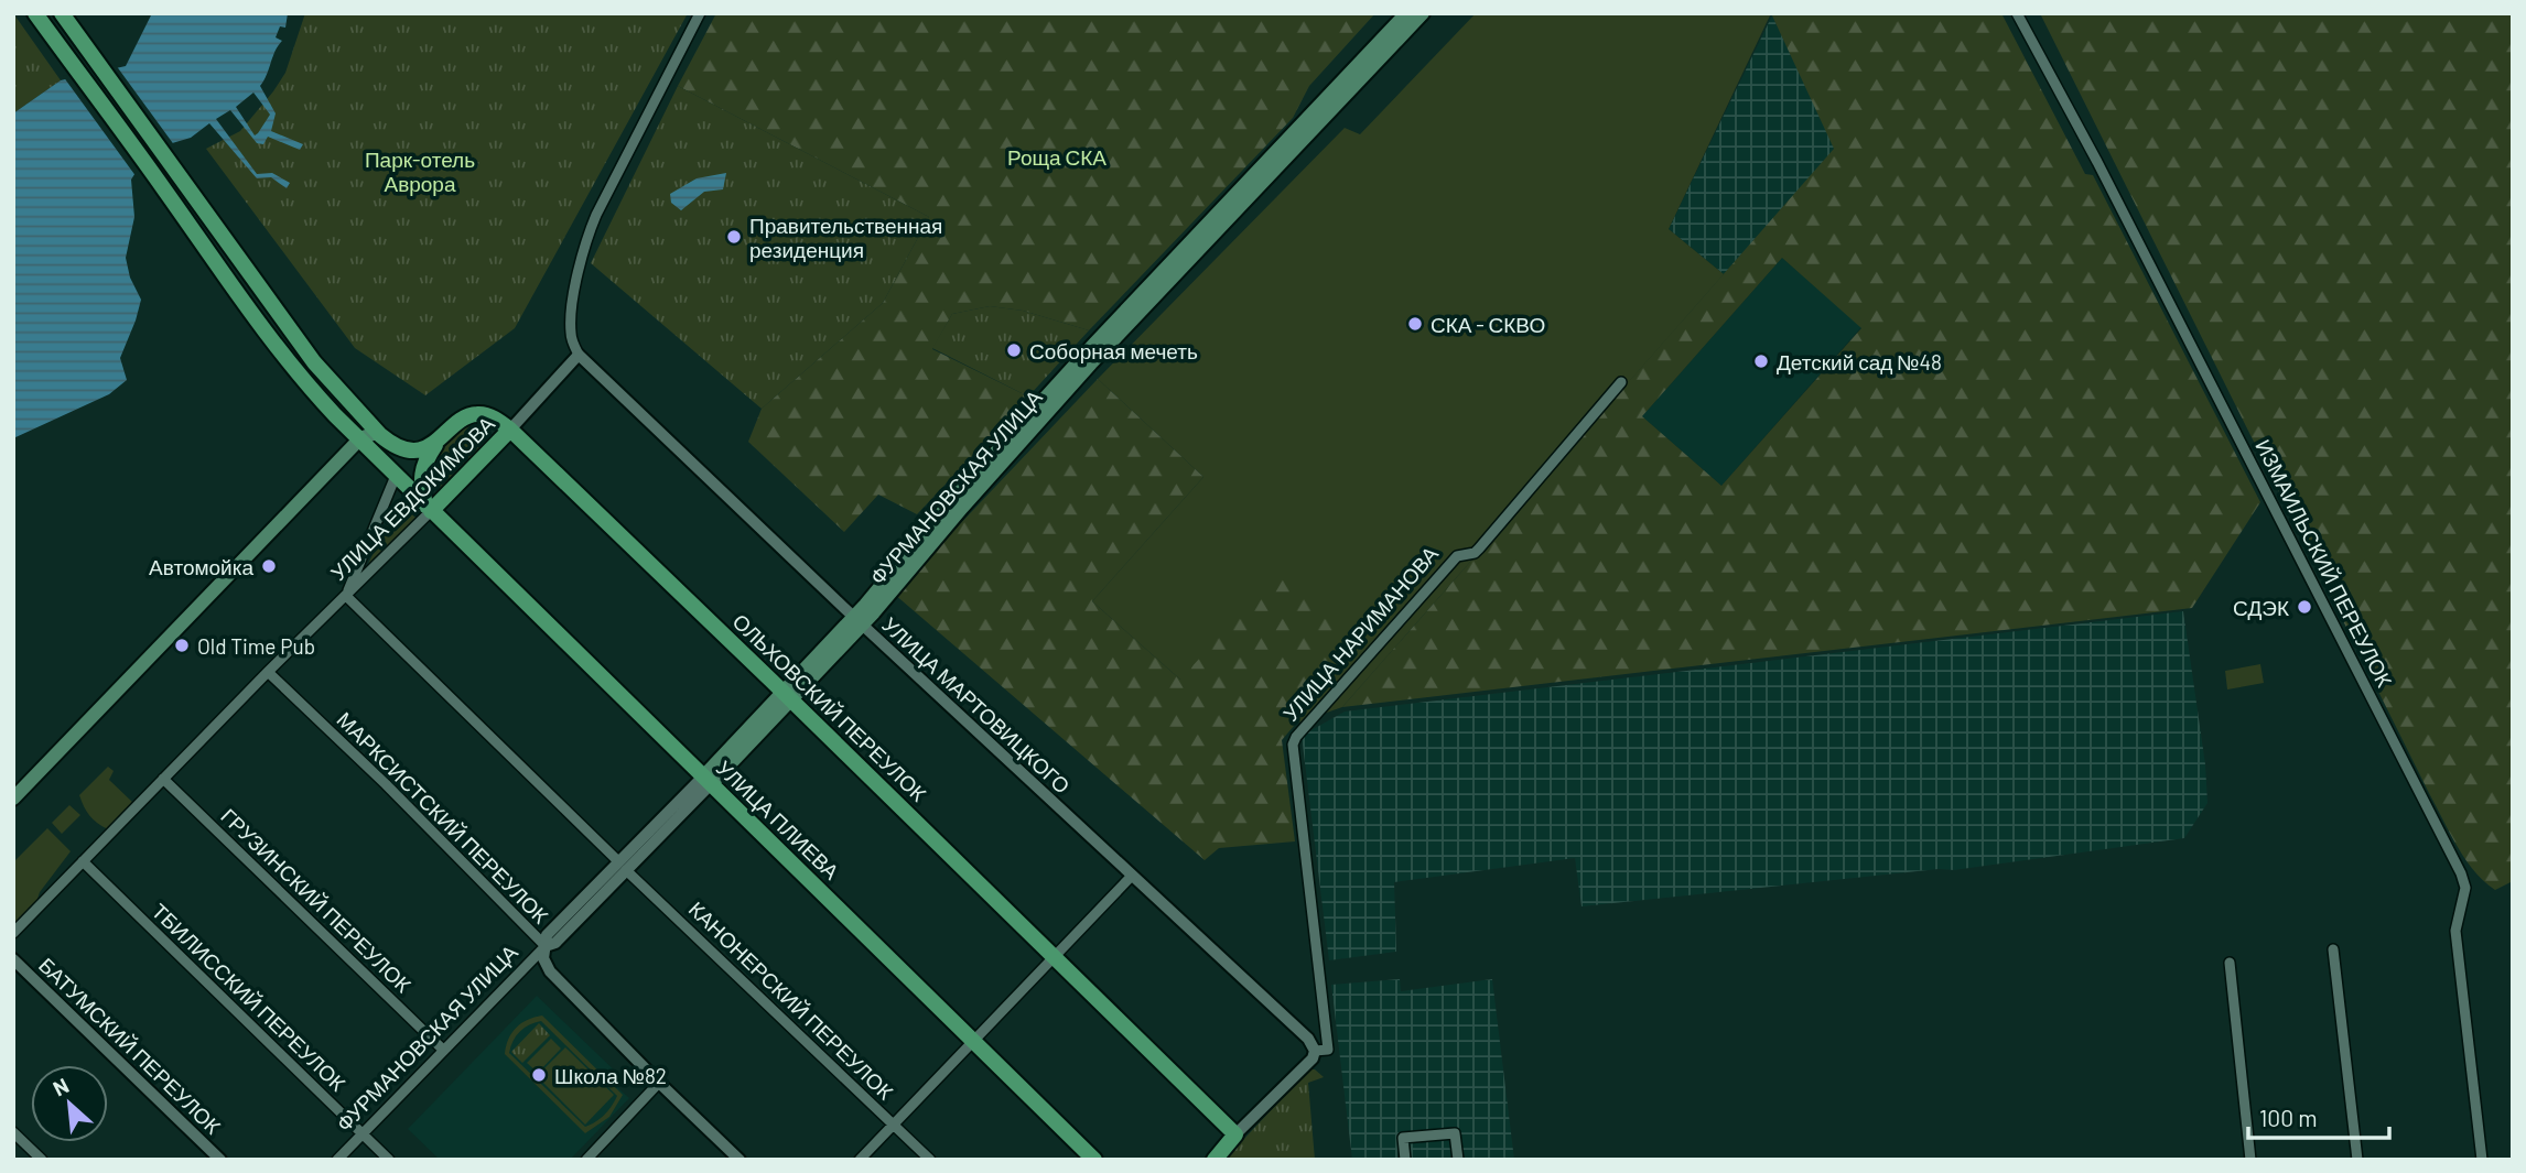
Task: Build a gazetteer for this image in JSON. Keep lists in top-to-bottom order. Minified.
{"streets":{"main road":["ФУРМАНОВСКАЯ УЛИЦА","УЛИЦА ЕВДОКИМОВА","УЛИЦА НАРИМАНОВА","ОЛЬХОВСКИЙ ПЕРЕУЛОК","УЛИЦА ПЛИЕВА"],"street":["ИЗМАИЛЬСКИЙ ПЕРЕУЛОК","УЛИЦА МАРТОВИЦКОГО","МАРКСИСТСКИЙ ПЕРЕУЛОК","ГРУЗИНСКИЙ ПЕРЕУЛОК","ТБИЛИССКИЙ ПЕРЕУЛОК","КАНОНЕРСКИЙ ПЕРЕУЛОК","БАТУМСКИЙ ПЕРЕУЛОК"]},"crossings":[["ФУРМАНОВСКАЯ УЛИЦА","УЛИЦА МАРТОВИЦКОГО"],["ФУРМАНОВСКАЯ УЛИЦА","ОЛЬХОВСКИЙ ПЕРЕУЛОК"],["ФУРМАНОВСКАЯ УЛИЦА","МАРКСИСТСКИЙ ПЕРЕУЛОК"],["ФУРМАНОВСКАЯ УЛИЦА","УЛИЦА ПЛИЕВА"],["ФУРМАНОВСКАЯ УЛИЦА","ГРУЗИНСКИЙ ПЕРЕУЛОК"],["ФУРМАНОВСКАЯ УЛИЦА","ТБИЛИССКИЙ ПЕРЕУЛОК"],["ФУРМАНОВСКАЯ УЛИЦА","КАНОНЕРСКИЙ ПЕРЕУЛОК"],["УЛИЦА ЕВДОКИМОВА","УЛИЦА МАРТОВИЦКОГО"],["УЛИЦА ЕВДОКИМОВА","ОЛЬХОВСКИЙ ПЕРЕУЛОК"],["УЛИЦА ЕВДОКИМОВА","МАРКСИСТСКИЙ ПЕРЕУЛОК"],["УЛИЦА ЕВДОКИМОВА","УЛИЦА ПЛИЕВА"],["УЛИЦА ЕВДОКИМОВА","ГРУЗИНСКИЙ ПЕРЕУЛОК"],["УЛИЦА ЕВДОКИМОВА","ТБИЛИССКИЙ ПЕРЕУЛОК"],["УЛИЦА ЕВДОКИМОВА","КАНОНЕРСКИЙ ПЕРЕУЛОК"],["УЛИЦА НАРИМАНОВА","УЛИЦА МАРТОВИЦКОГО"],["УЛИЦА НАРИМАНОВА","ОЛЬХОВСКИЙ ПЕРЕУЛОК"]],"parks":["Роща СКА","Парк-отель Аврора"],"places":["Правительственная резиденция","СКА - СКВО","Соборная мечеть","Детский сад №48","Автомойка","СДЭК","Old Time Pub","Школа №82"],"scale_bar":"100 m","north":"top left"}
